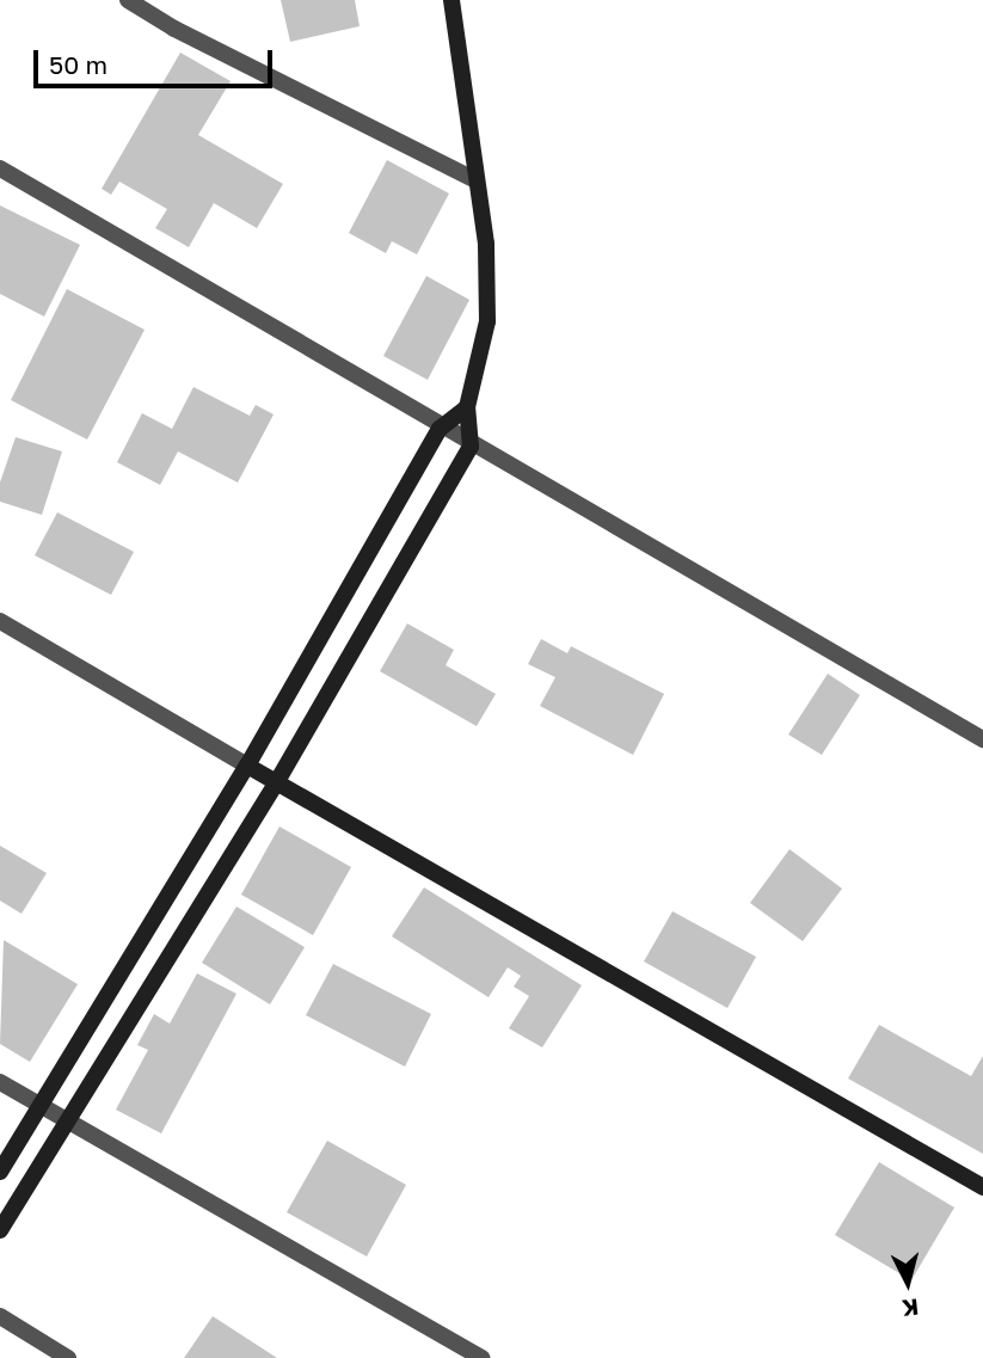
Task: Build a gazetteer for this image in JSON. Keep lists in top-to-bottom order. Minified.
{"scale_bar":"50 m","north":"bottom"}
